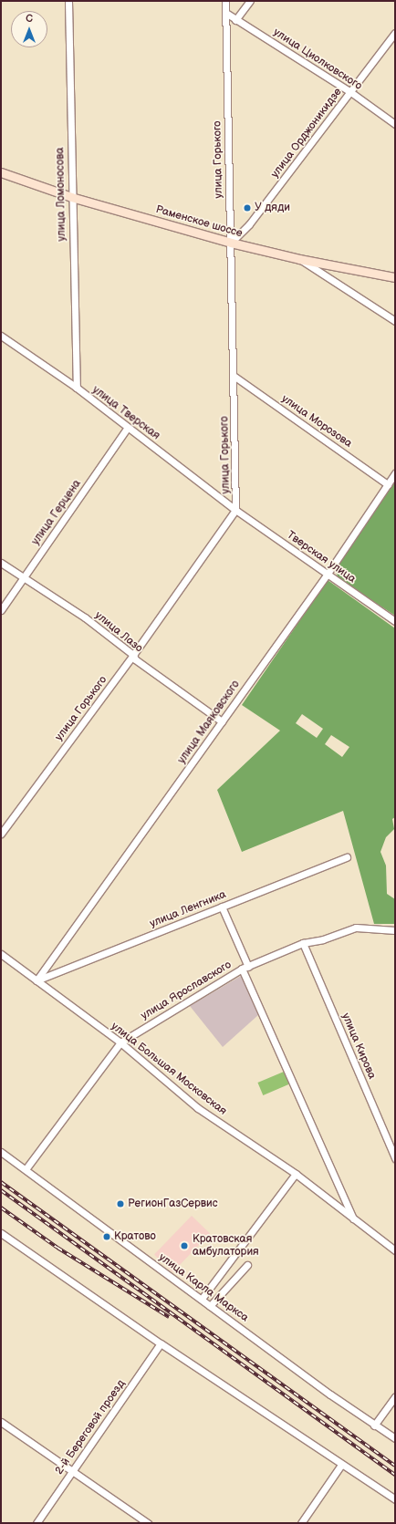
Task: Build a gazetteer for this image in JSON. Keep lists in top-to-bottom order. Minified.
{"streets":{"main road":["Раменское шоссе"],"street":["улица Циолковского","улица Орджоникидзе","улица Горького","улица Ломоносова","улица Тверская","улица Морозова","улица Герцена","Тверская улица","улица Лазо","улица Маяковского","улица Ленгника","улица Ярославского","улица Кирова","улица Большая Московская","улица Карла Маркса","2-й Береговой проезд"]},"crossings":[["улица Циолковского","улица Орджоникидзе"],["улица Циолковского","улица Горького"],["улица Орджоникидзе","улица Горького"],["улица Орджоникидзе","Раменское шоссе"],["улица Горького","Раменское шоссе"],["улица Горького","улица Тверская"],["улица Горького","улица Морозова"],["улица Горького","Тверская улица"],["улица Горького","улица Лазо"],["улица Ломоносова","Раменское шоссе"],["улица Ломоносова","улица Тверская"],["улица Тверская","улица Герцена"],["улица Тверская","Тверская улица"],["улица Морозова","улица Маяковского"],["улица Герцена","улица Лазо"],["Тверская улица","улица Маяковского"],["улица Лазо","улица Маяковского"],["улица Маяковского","улица Ленгника"],["улица Маяковского","улица Большая Московская"],["улица Ленгника","улица Большая Московская"],["улица Ярославского","улица Кирова"],["улица Ярославского","улица Большая Московская"],["улица Ярославского","улица Карла Маркса"]],"places":["У дяди","РегионГазСервис","Кратово","Кратовская амбулатория"],"north":"top"}
